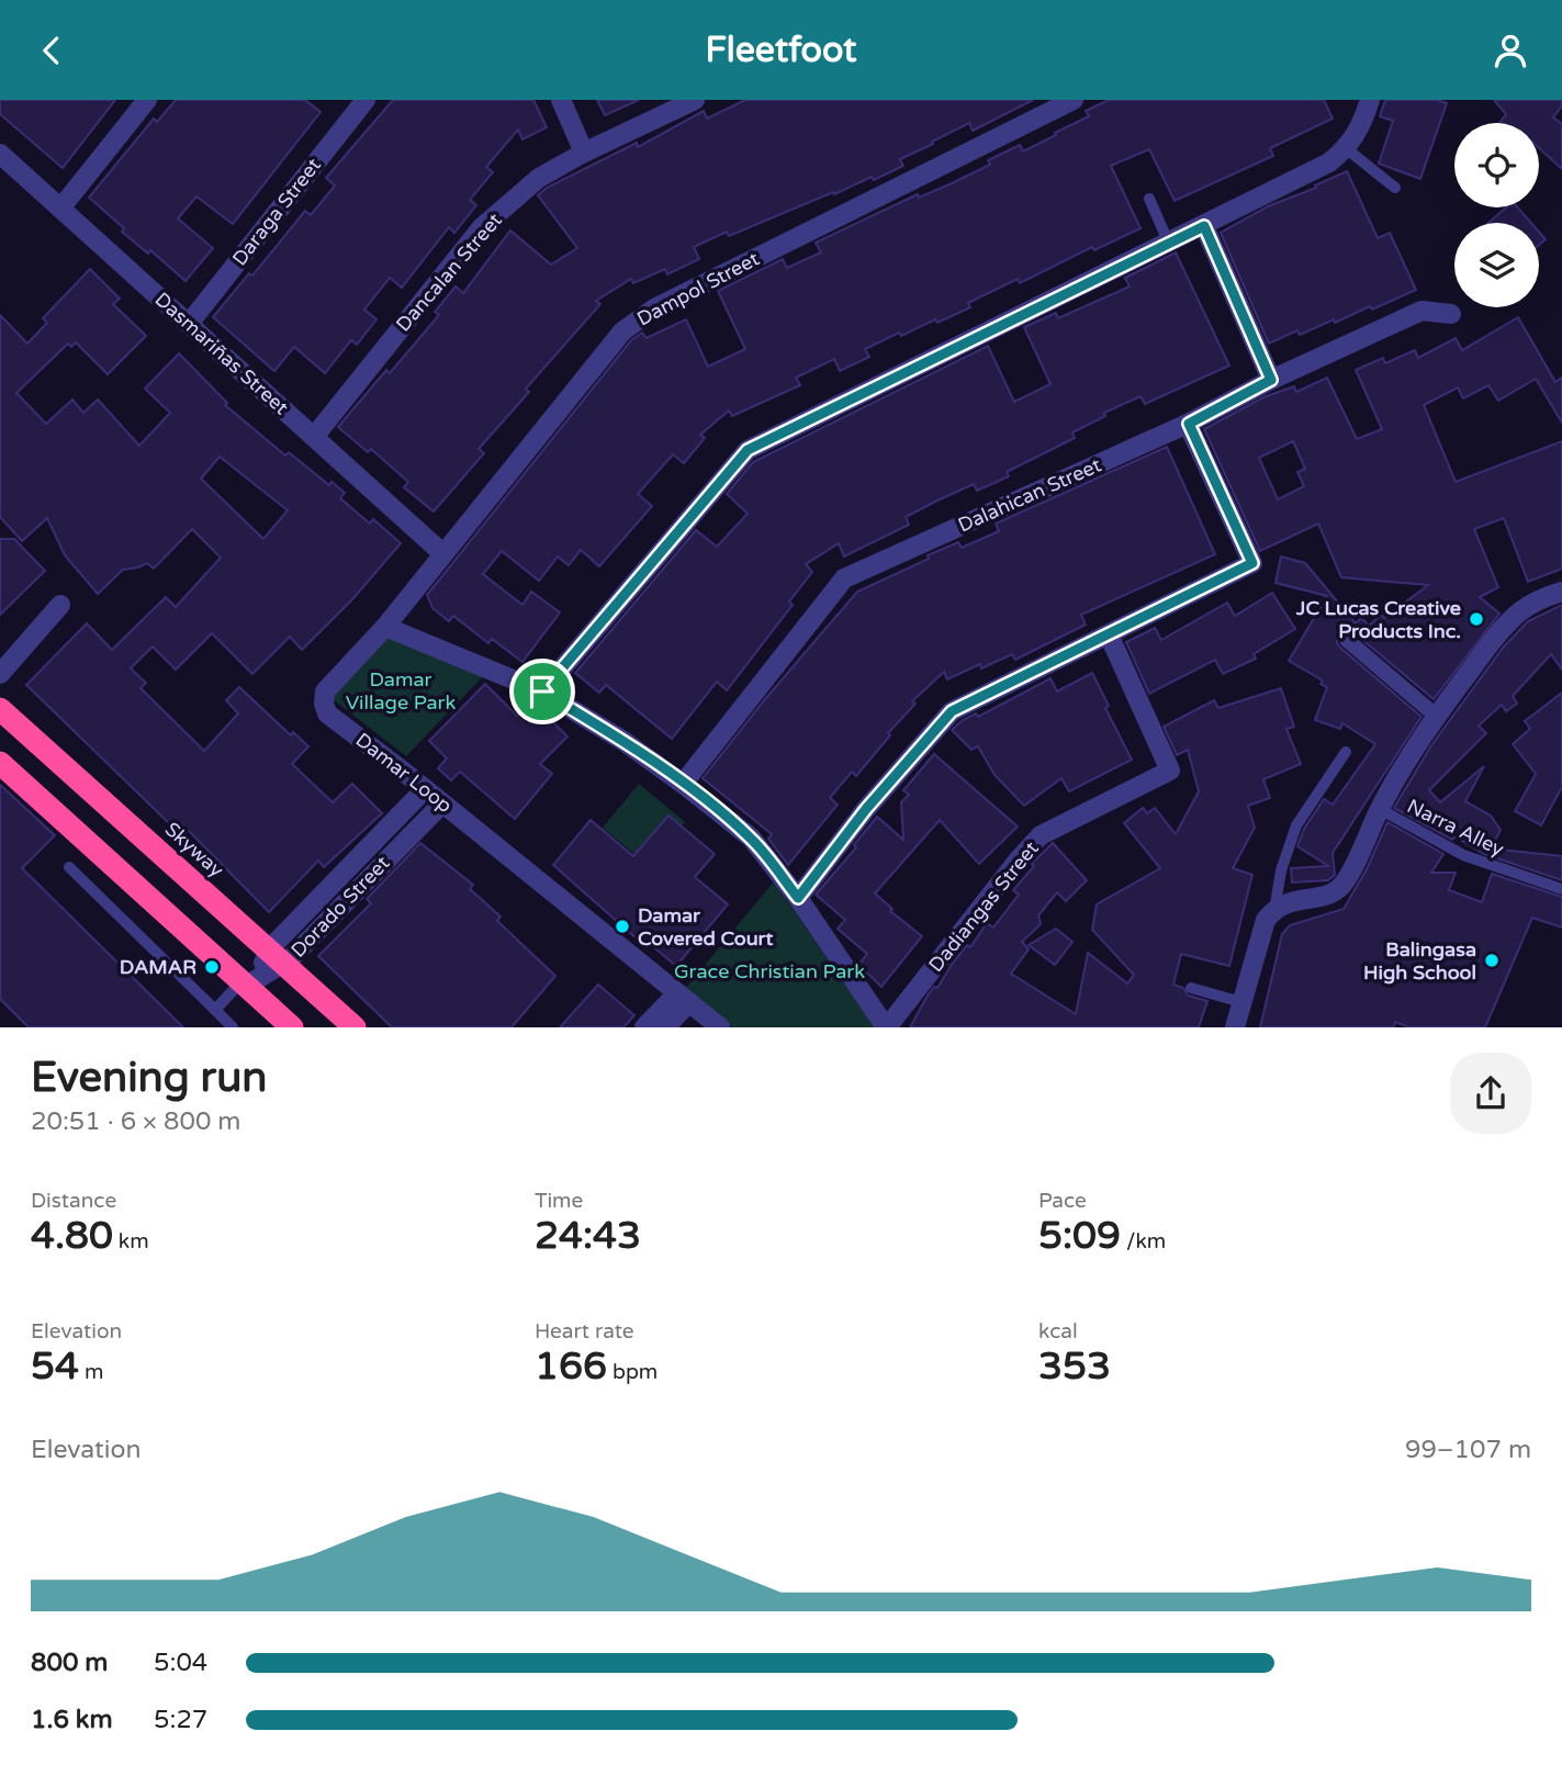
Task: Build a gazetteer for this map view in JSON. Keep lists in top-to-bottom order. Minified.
{"streets":{"highway":["Skyway"],"street":["Daraga Street","Dancalan Street","Dampol Street","Dasmariñas Street","Dalahican Street","Damar Loop","Dorado Street","Dadiangas Street"],"lane":["Narra Alley"]},"crossings":[["Daraga Street","Dasmariñas Street"],["Dancalan Street","Dasmariñas Street"],["Dampol Street","Dasmariñas Street"],["Dampol Street","Damar Loop"],["Damar Loop","Dorado Street"]],"parks":["Damar Village Park","Grace Christian Park"],"places":["JC Lucas Creative Products Inc.","Damar Covered Court","Balingasa High School","DAMAR"],"page":{"header":"Fleetfoot","heading":["Evening run","20:51 · 6 × 800 m"],"stats":[["Distance","4.80 km"],["Time","24:43"],["Pace","5:09 /km"],["Elevation","54 m"],["Heart rate","166 bpm"],["kcal","353"]],"chart":["Elevation","99–107 m"],"list":[{"name":"800 m","note":"5:04"},{"name":"1.6 km","note":"5:27"}]}}
